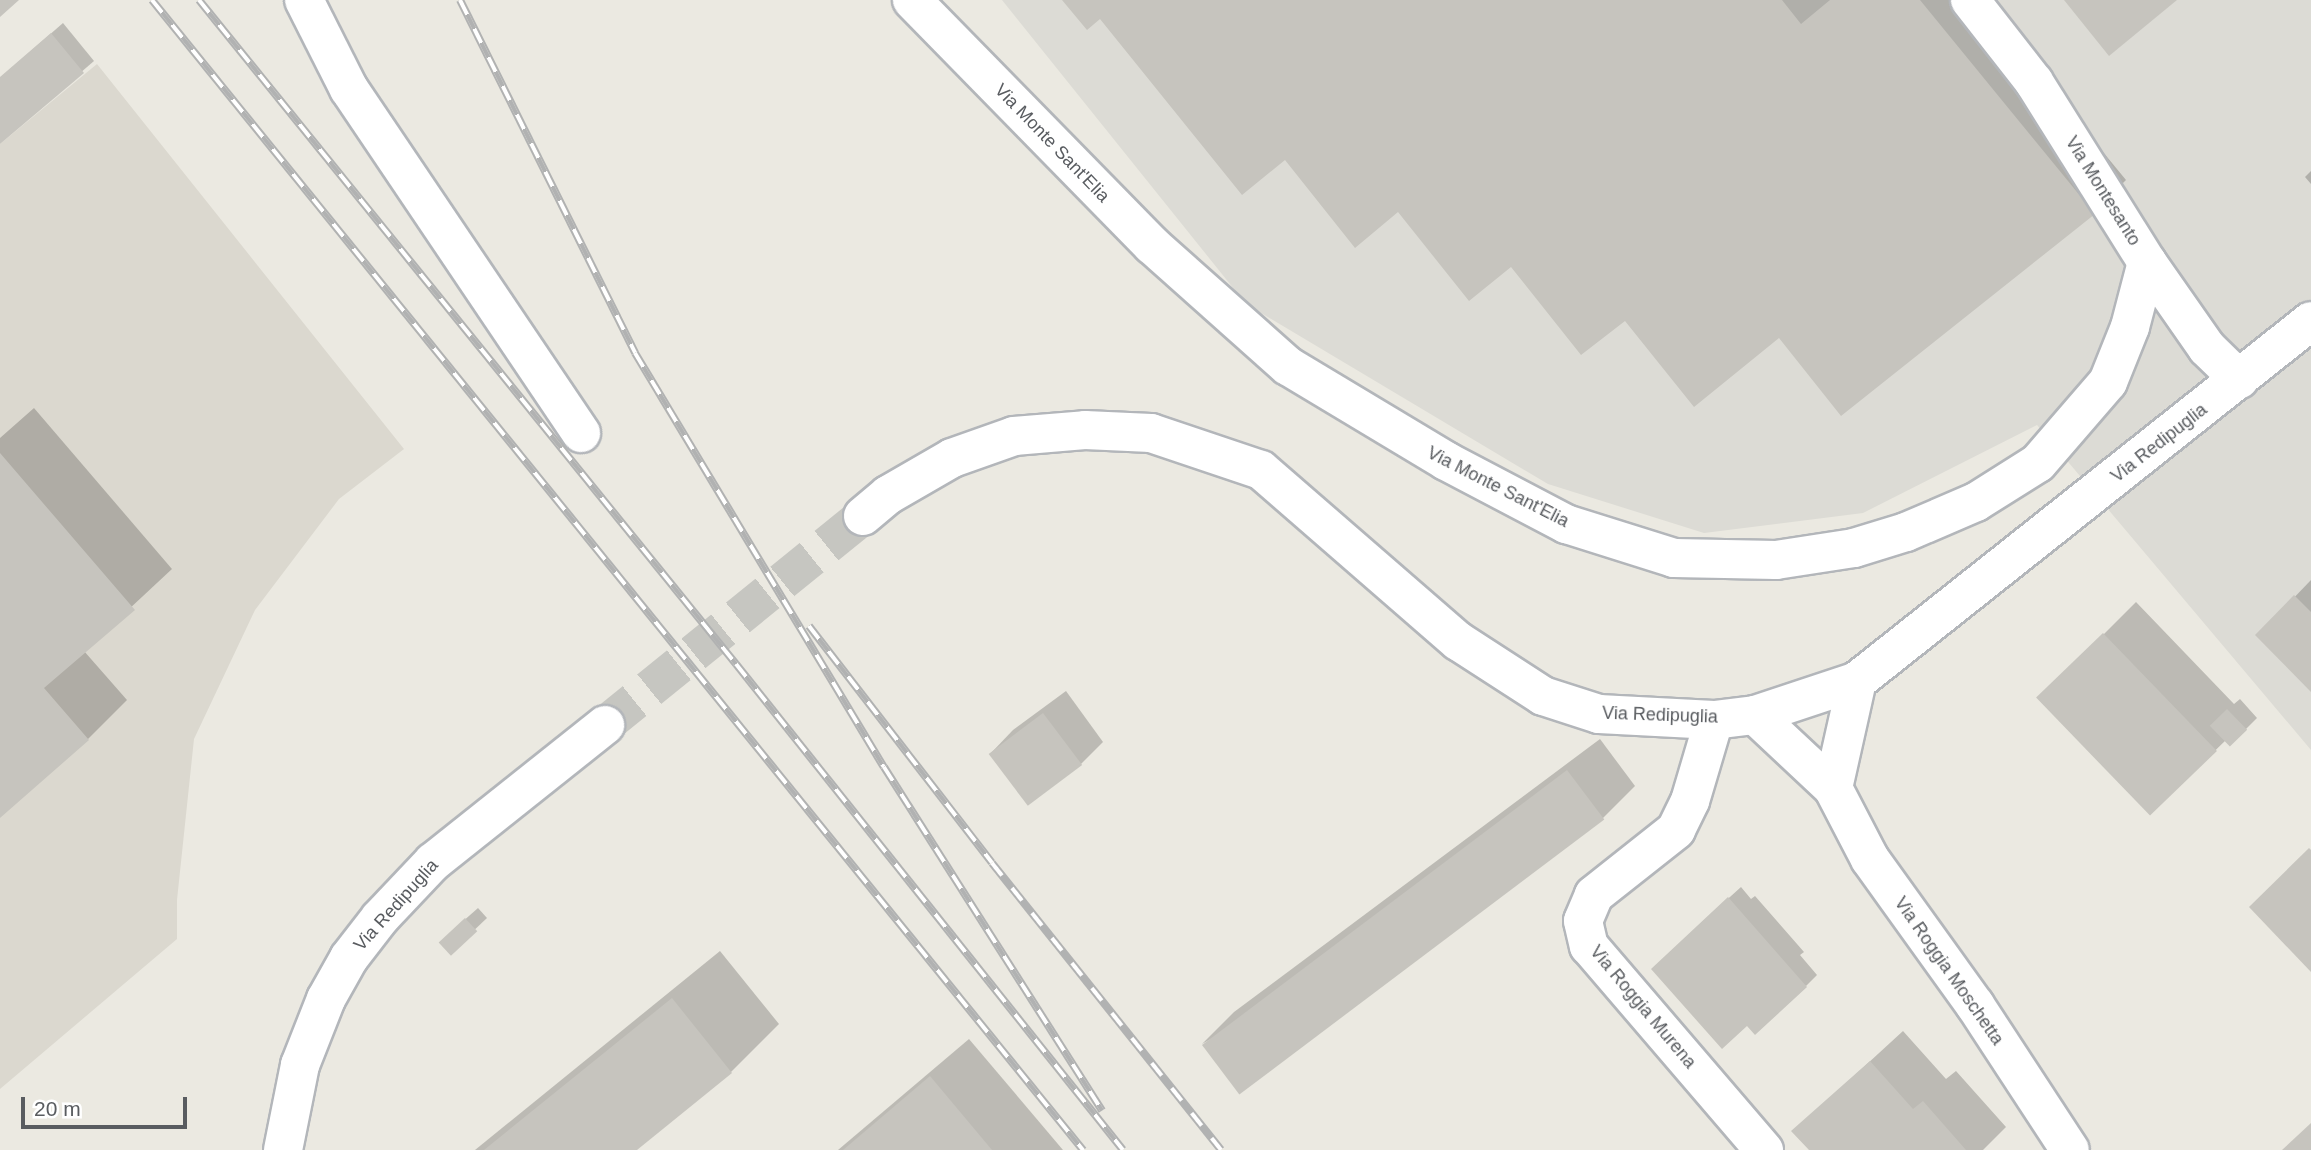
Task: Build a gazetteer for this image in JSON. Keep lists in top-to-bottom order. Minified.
{"streets":{"street":["Via Monte Sant'Elia","Via Montesanto","Via Redipuglia","Via Roggia Moschetta","Via Roggia Murena"]},"crossings":[["Via Monte Sant'Elia","Via Montesanto"],["Via Montesanto","Via Redipuglia"],["Via Redipuglia","Via Roggia Moschetta"],["Via Redipuglia","Via Roggia Murena"]],"scale_bar":"20 m"}
